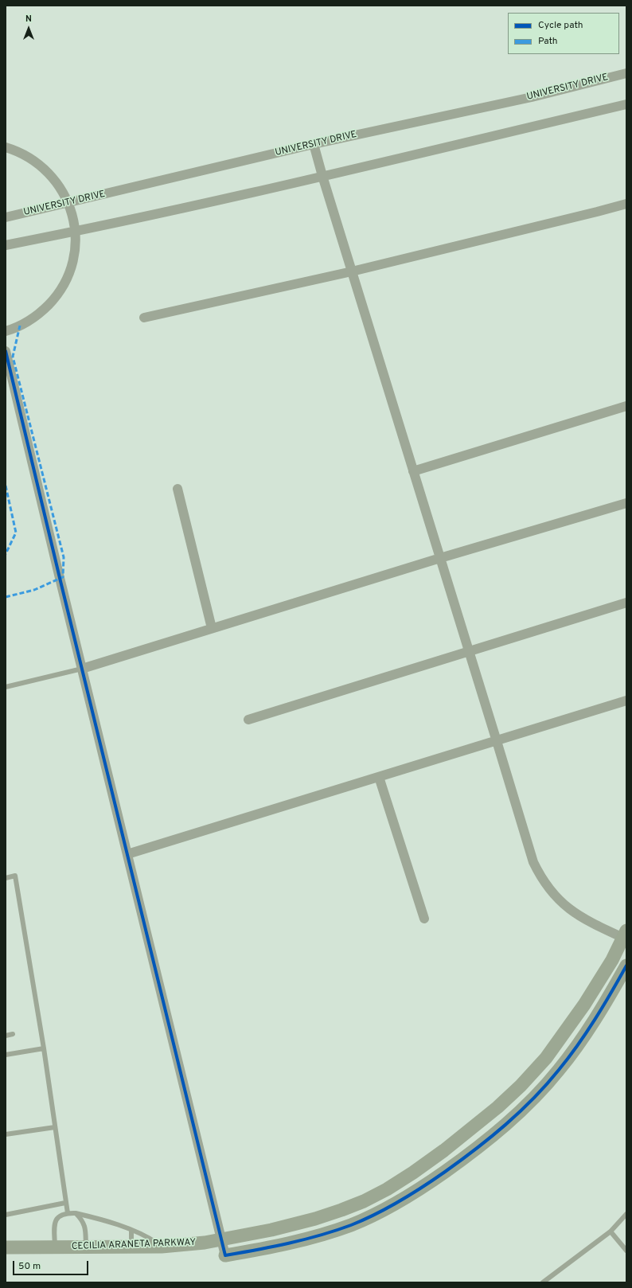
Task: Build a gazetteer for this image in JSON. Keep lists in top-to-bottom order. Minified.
{"streets":{"street":["UNIVERSITY DRIVE","CECILIA ARANETA PARKWAY"]},"legend":["Cycle path","Path"],"scale_bar":"50 m","north":"top"}
